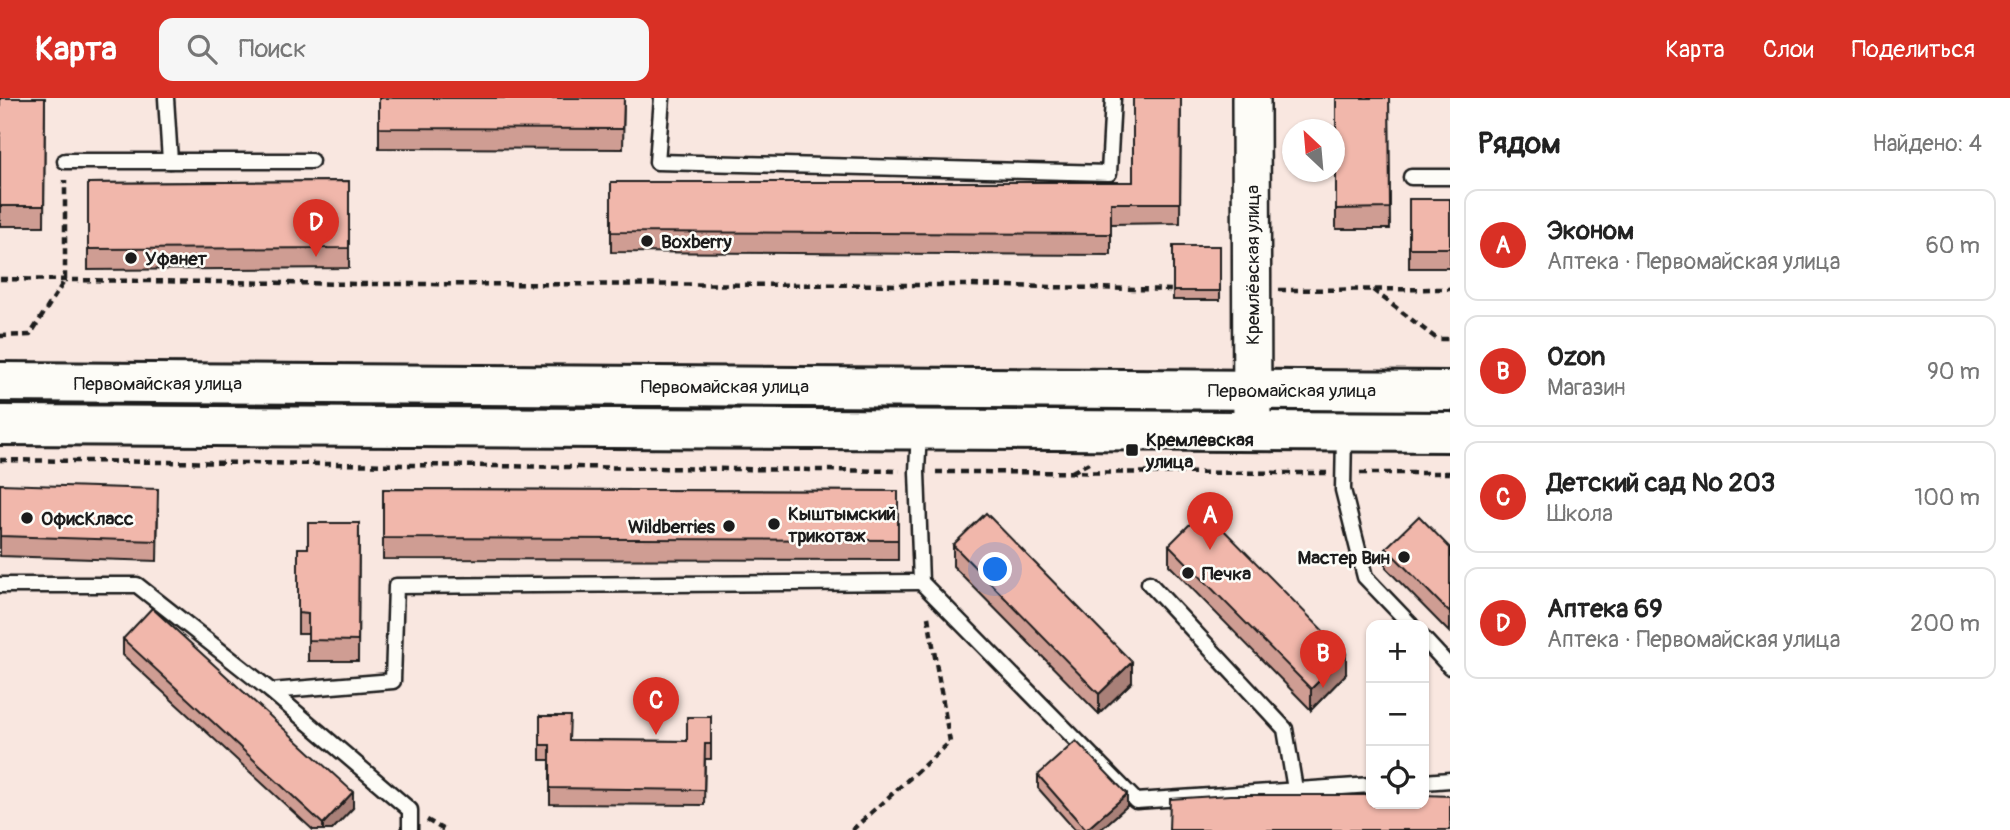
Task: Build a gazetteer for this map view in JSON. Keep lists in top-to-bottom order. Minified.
{"streets":{"main road":["Первомайская улица"],"street":["Кремлёвская улица"]},"crossings":[["Кремлёвская улица","Первомайская улица"]],"places":{"other":["Boxberry","Уфанет","ОфисКласс","Кыштымский трикотаж","Wildberries","Мастер Вин","Печка"],"transit":["Кремлевская улица"]},"north":"top left","page":{"header":"Карта","search":"Поиск","nav":["Карта","Слои","Поделиться"],"heading":["Рядом","Найдено: 4"],"list":[{"mark":"A","name":"Эконом","note":"Аптека · Первомайская улица","value":"60 m"},{"mark":"B","name":"Ozon","note":"Магазин","value":"90 m"},{"mark":"C","name":"Детский сад № 203","note":"Школа","value":"100 m"},{"mark":"D","name":"Аптека 69","note":"Аптека · Первомайская улица","value":"200 m"}],"pins":["D","A","B","C"],"map_buttons":["+","−"]}}
